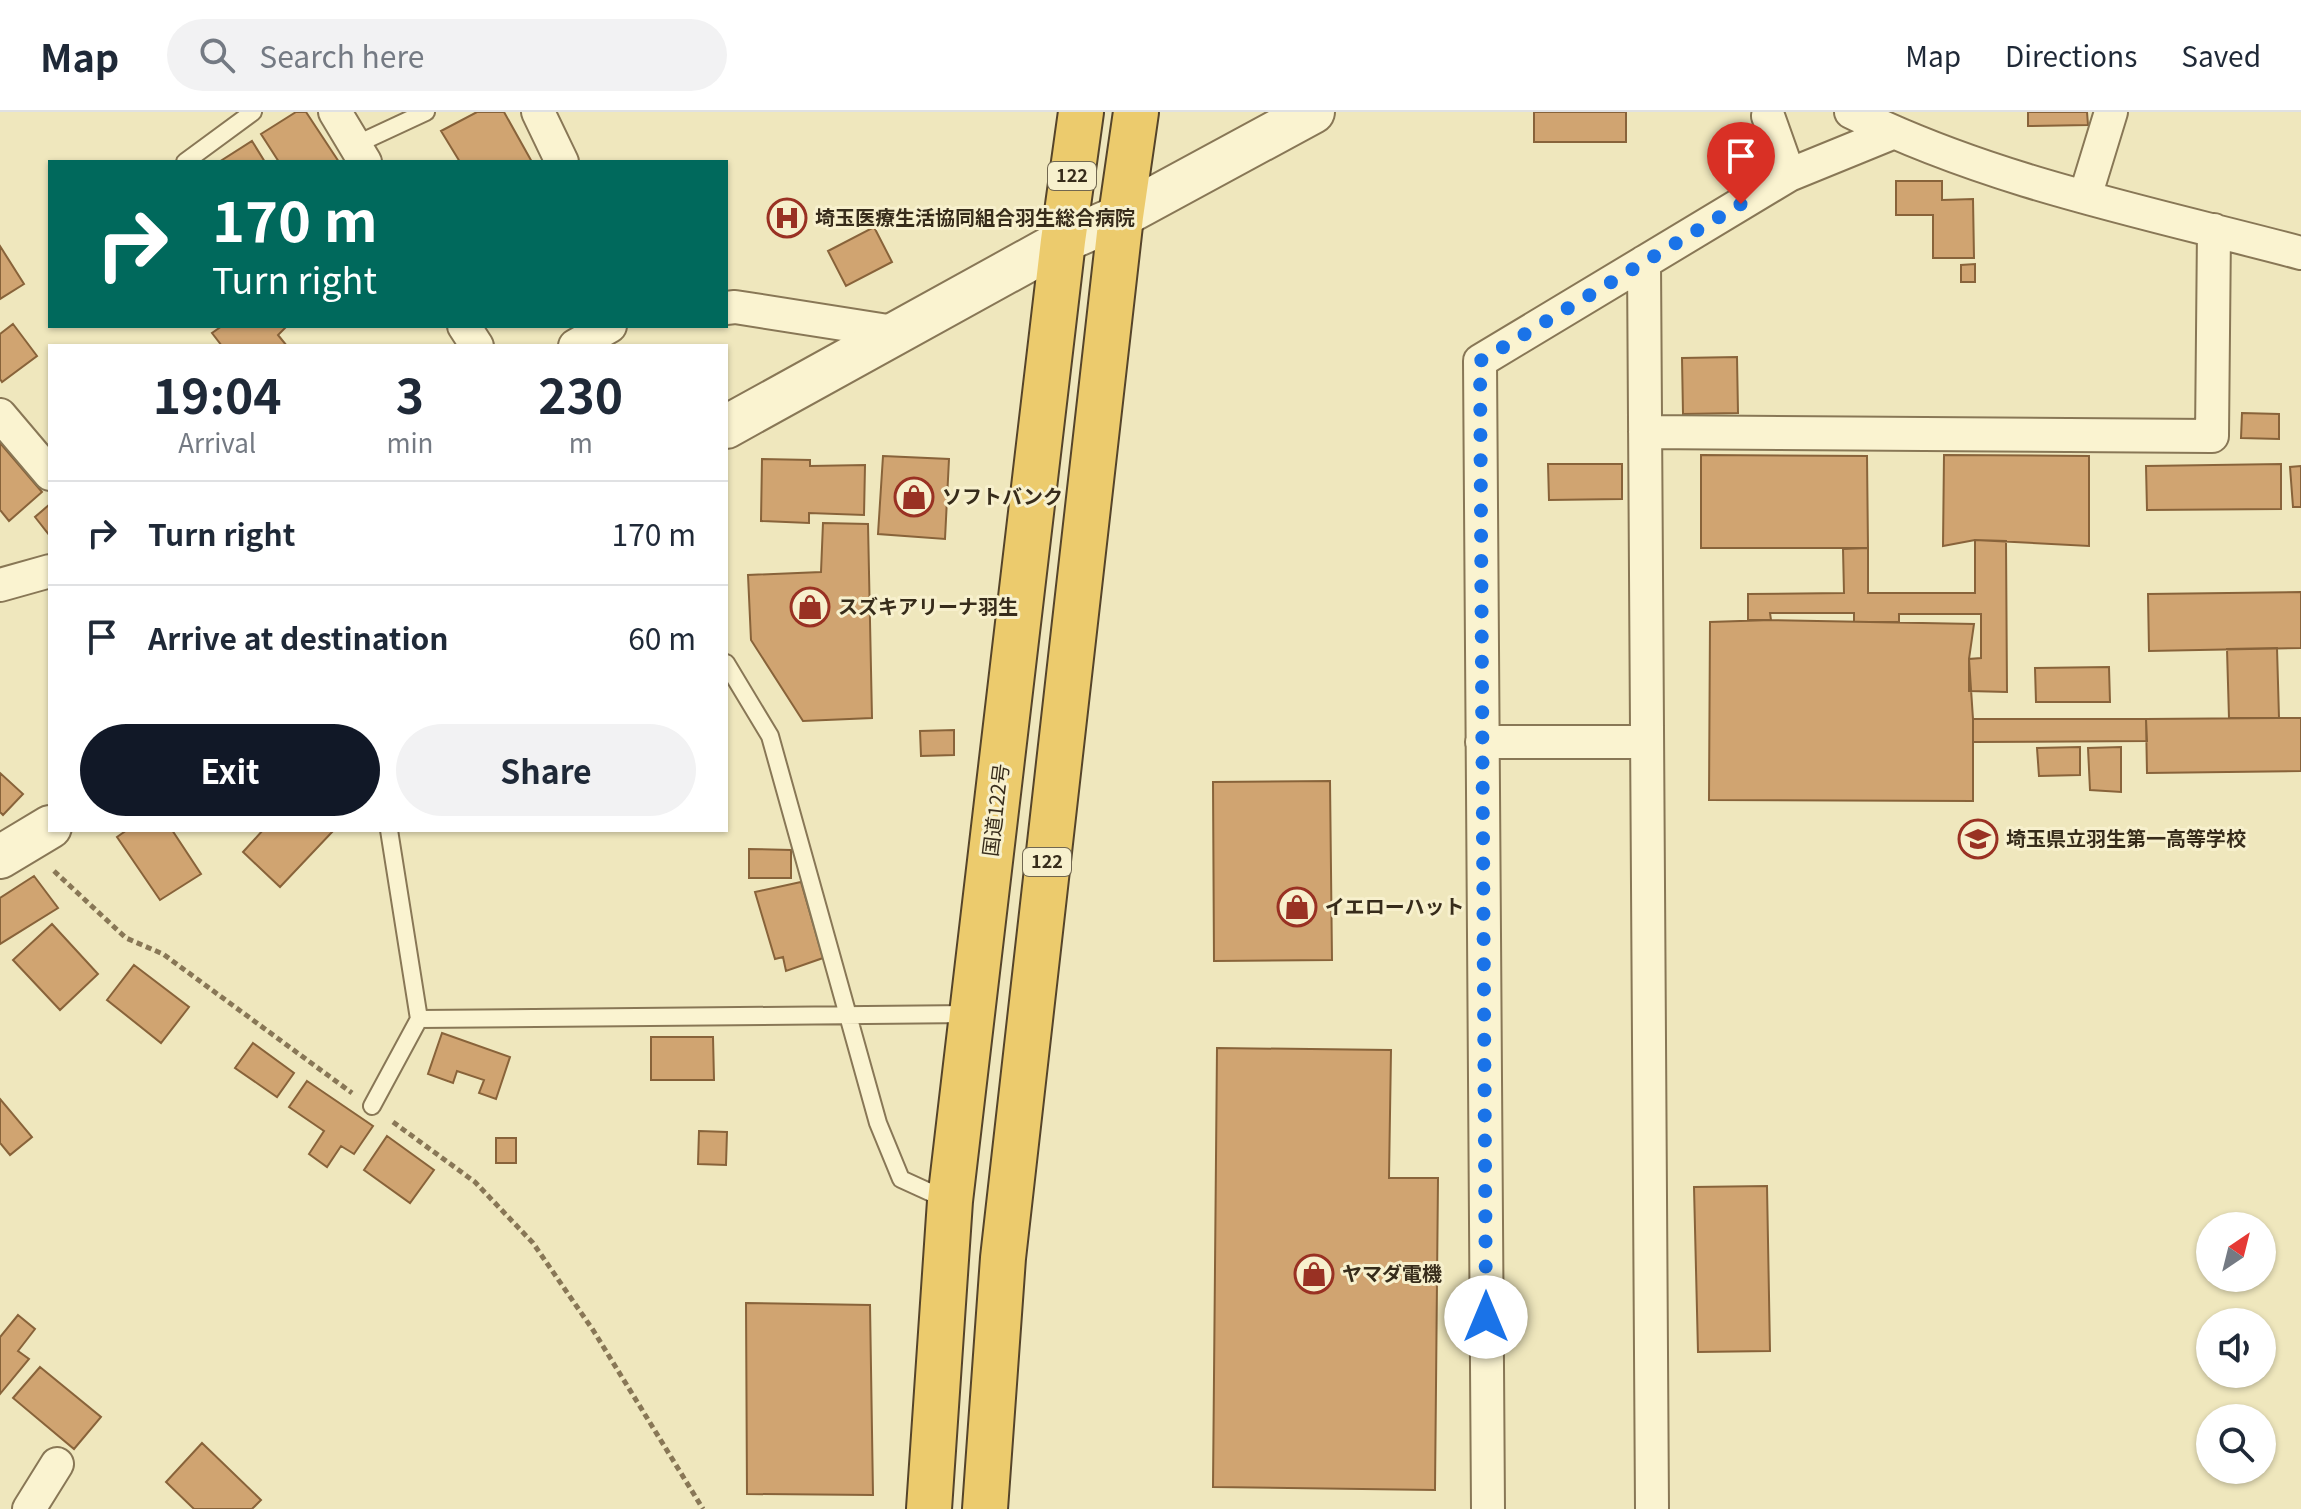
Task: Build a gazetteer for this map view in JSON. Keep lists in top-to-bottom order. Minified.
{"streets":{"highway":["122","国道122号"]},"places":{"hospital":["埼玉医療生活協同組合羽生総合病院"],"shop":["ソフトバンク","スズキアリーナ羽生","イエローハット","ヤマダ電機"],"school or university":["埼玉県立羽生第一高等学校"]},"north":"top right","page":{"header":"Map","search":"Search here","nav":["Map","Directions","Saved"],"turn":["170 m","Turn right"],"eta":["19:04","Arrival","3","min","230","m"],"list":[{"name":"Turn right","value":"170 m"},{"name":"Arrive at destination","value":"60 m"}],"buttons":["Exit","Share"]}}
